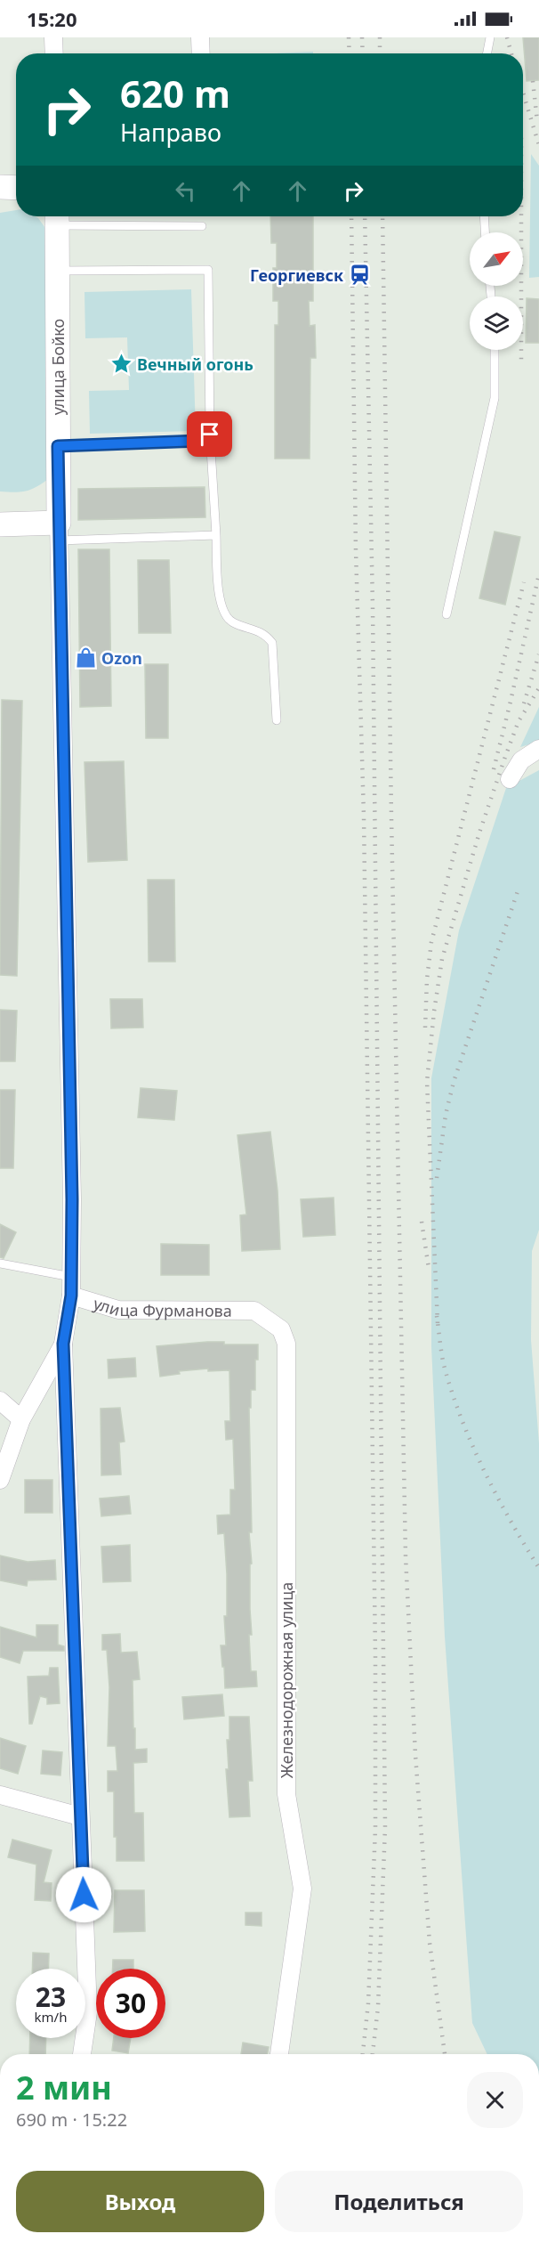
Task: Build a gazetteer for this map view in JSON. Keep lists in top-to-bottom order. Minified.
{"streets":{"street":["улица Бойко","улица Фурманова","Железнодорожная улица"]},"crossings":[["улица Бойко","улица Фурманова"],["улица Фурманова","Железнодорожная улица"]],"places":{"station":["Георгиевск"],"place":["Вечный огонь"],"shop":["Ozon"]},"north":"top right","page":{"status":"15:20","turn":["620 m","Направо"],"speed":"23 km/h","limit":"30","heading":["2 мин","690 m · 15:22"],"buttons":["Выход","Поделиться"]}}
